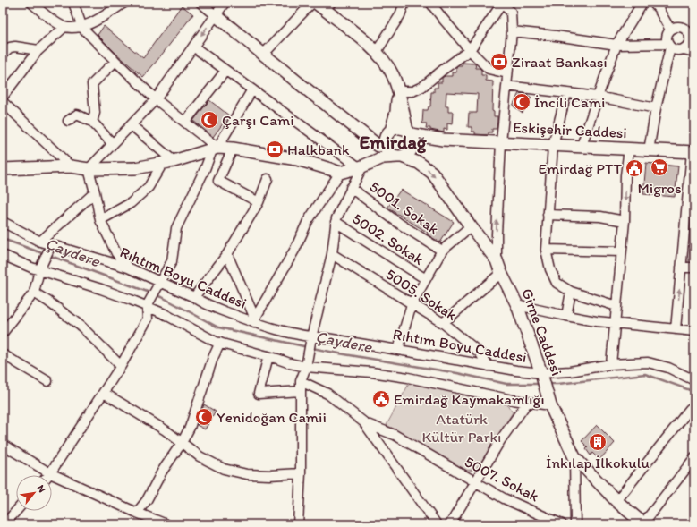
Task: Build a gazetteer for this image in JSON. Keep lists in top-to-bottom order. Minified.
{"streets":{"main road":["Eskişehir Caddesi","Girne Caddesi"],"street":["5001. Sokak","5002. Sokak","Rıhtım Boyu Caddesi","5005. Sokak","5007. Sokak"]},"crossings":[["Eskişehir Caddesi","Girne Caddesi"],["Rıhtım Boyu Caddesi","5005. Sokak"],["Rıhtım Boyu Caddesi","Girne Caddesi"]],"districts":["Emirdağ"],"water":["Çaydere"],"parks":["Atatürk Kültür Parkı"],"places":{"bank":["Ziraat Bankası","Halkbank"],"mosque":["İncili Cami","Çarşı Cami","Yenidoğan Camii"],"supermarket":["Migros"],"public building":["Emirdağ PTT","Emirdağ Kaymakamlığı"],"building":["İnkılap İlkokulu"]},"north":"top right"}
